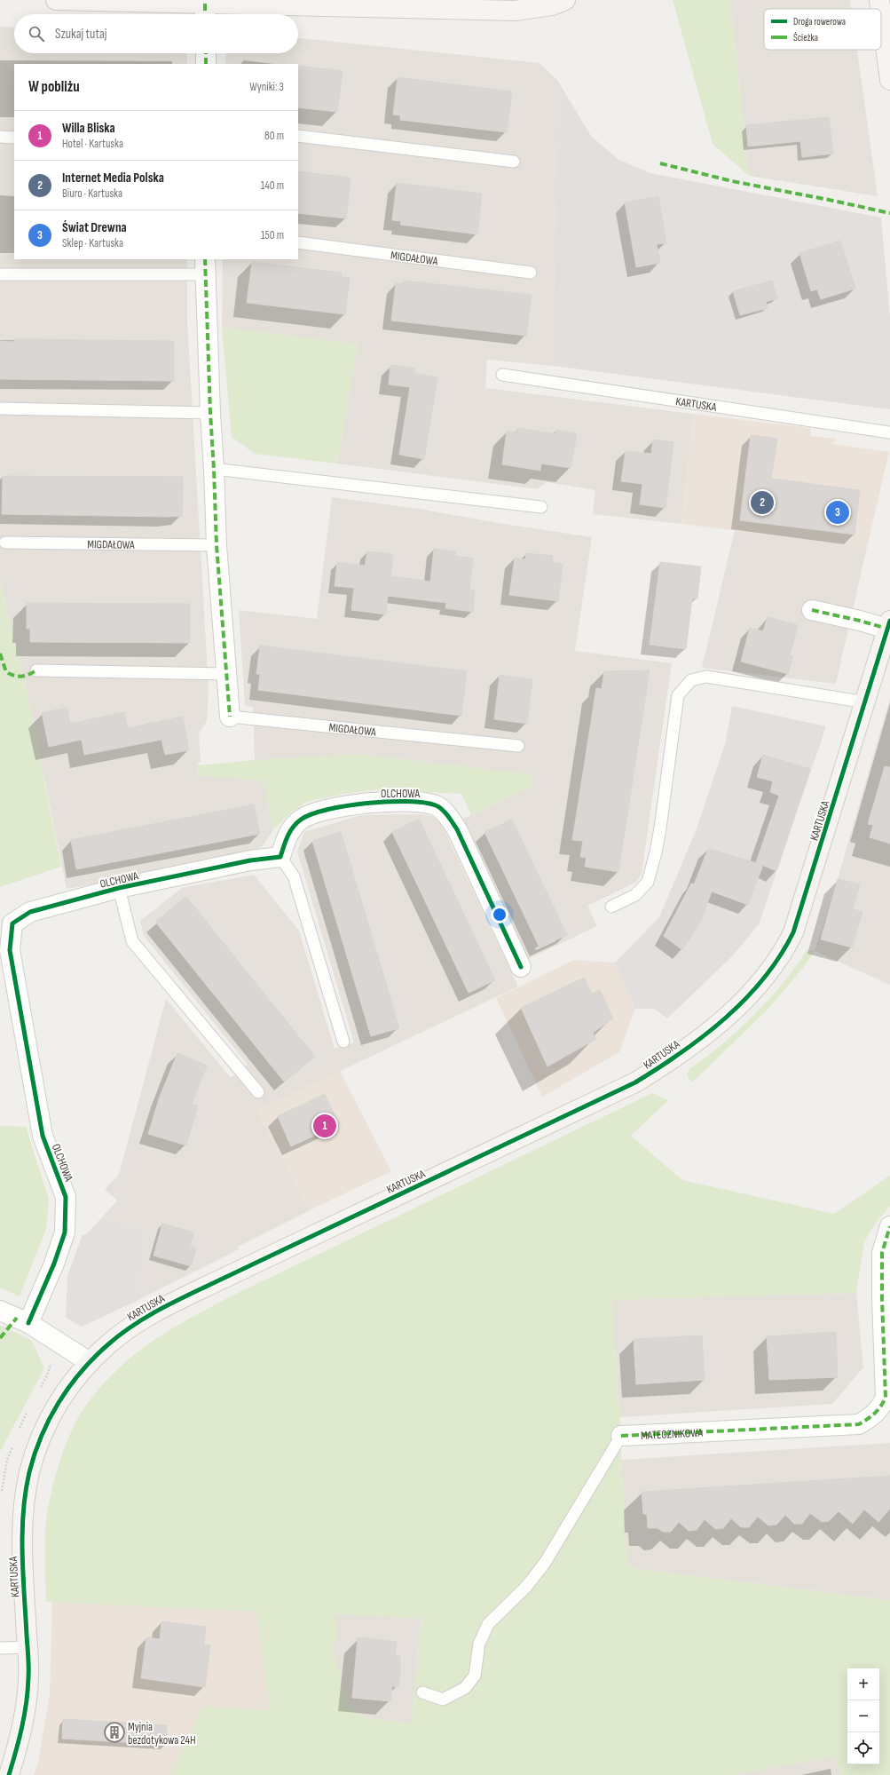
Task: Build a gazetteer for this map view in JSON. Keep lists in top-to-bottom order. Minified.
{"streets":{"street":["MIGDAŁOWA","KARTUSKA","OLCHOWA","MATECZNIKOWA"]},"places":{"building":["Myjnia bezdotykowa 24H"]},"legend":["Droga rowerowa","Ścieżka"],"page":{"search":"Szukaj tutaj","heading":["W pobliżu","Wyniki: 3"],"list":[{"mark":"1","name":"Willa Bliska","note":"Hotel · Kartuska","value":"80 m"},{"mark":"2","name":"Internet Media Polska","note":"Biuro · Kartuska","value":"140 m"},{"mark":"3","name":"Świat Drewna","note":"Sklep · Kartuska","value":"150 m"}],"pins":["2","3","1"],"map_buttons":["+","−"]}}
